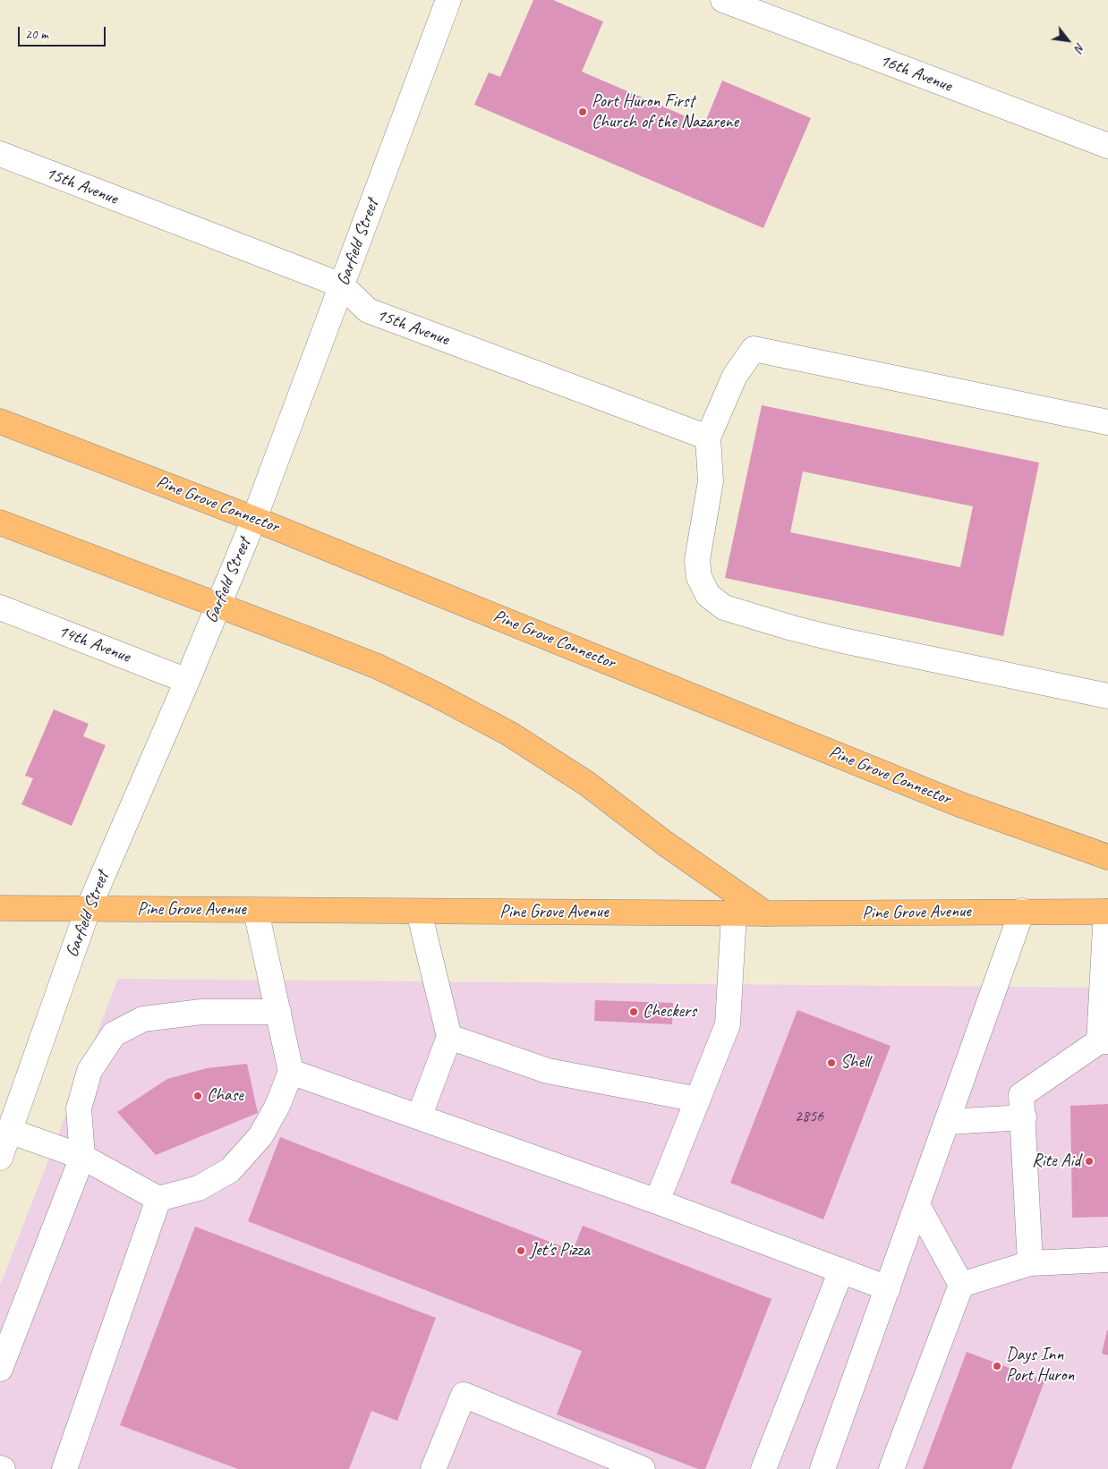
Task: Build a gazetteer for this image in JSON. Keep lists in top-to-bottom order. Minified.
{"streets":{"main road":["Pine Grove Connector","Pine Grove Avenue"],"street":["16th Avenue","15th Avenue","Garfield Street","14th Avenue"]},"crossings":[["15th Avenue","Garfield Street"],["Garfield Street","Pine Grove Connector"],["Garfield Street","14th Avenue"],["Garfield Street","Pine Grove Avenue"]],"places":["Port Huron First Church of the Nazarene","Checkers","Shell","Chase","Rite Aid","Jet's Pizza","Days Inn Port Huron"],"house_numbers":["2856"],"scale_bar":"20 m","north":"bottom right"}
